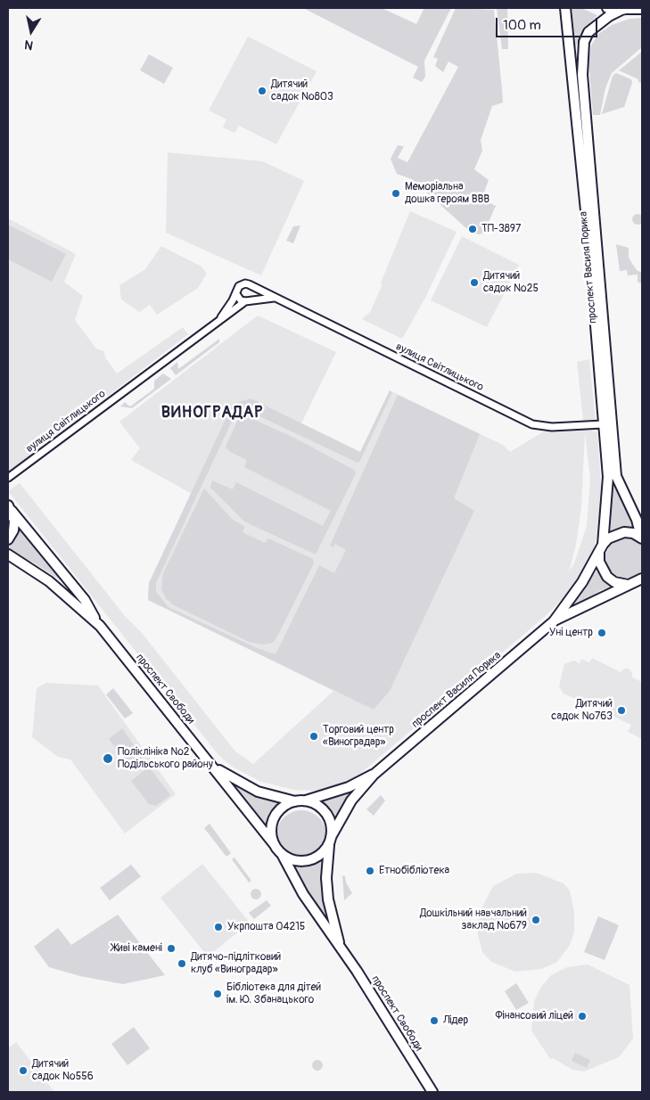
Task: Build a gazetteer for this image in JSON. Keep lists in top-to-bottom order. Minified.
{"streets":{"street":["проспект Василя Порика","вулиця Світлицького","проспект Свободи"]},"crossings":[["проспект Василя Порика","вулиця Світлицького"],["проспект Василя Порика","проспект Свободи"]],"districts":["ВИНОГРАДАР"],"places":["Дитячий садок №803","Меморіальна дошка героям ВВВ","ТП-3897","Дитячий садок №25","Уні центр","Дитячий садок №763","Торговий центр «Виноградар»","Поліклініка №2 Подільського району","Етнобібліотека","Дошкільний навчальний заклад №679","Укрпошта 04215","Живі камені","Дитячо-підлітковий клуб «Виноградар»","Бібліотека для дітей ім. Ю. Збанацького","Фінансовий ліцей","Лідер","Дитячий садок №556"],"scale_bar":"100 m","north":"bottom"}
